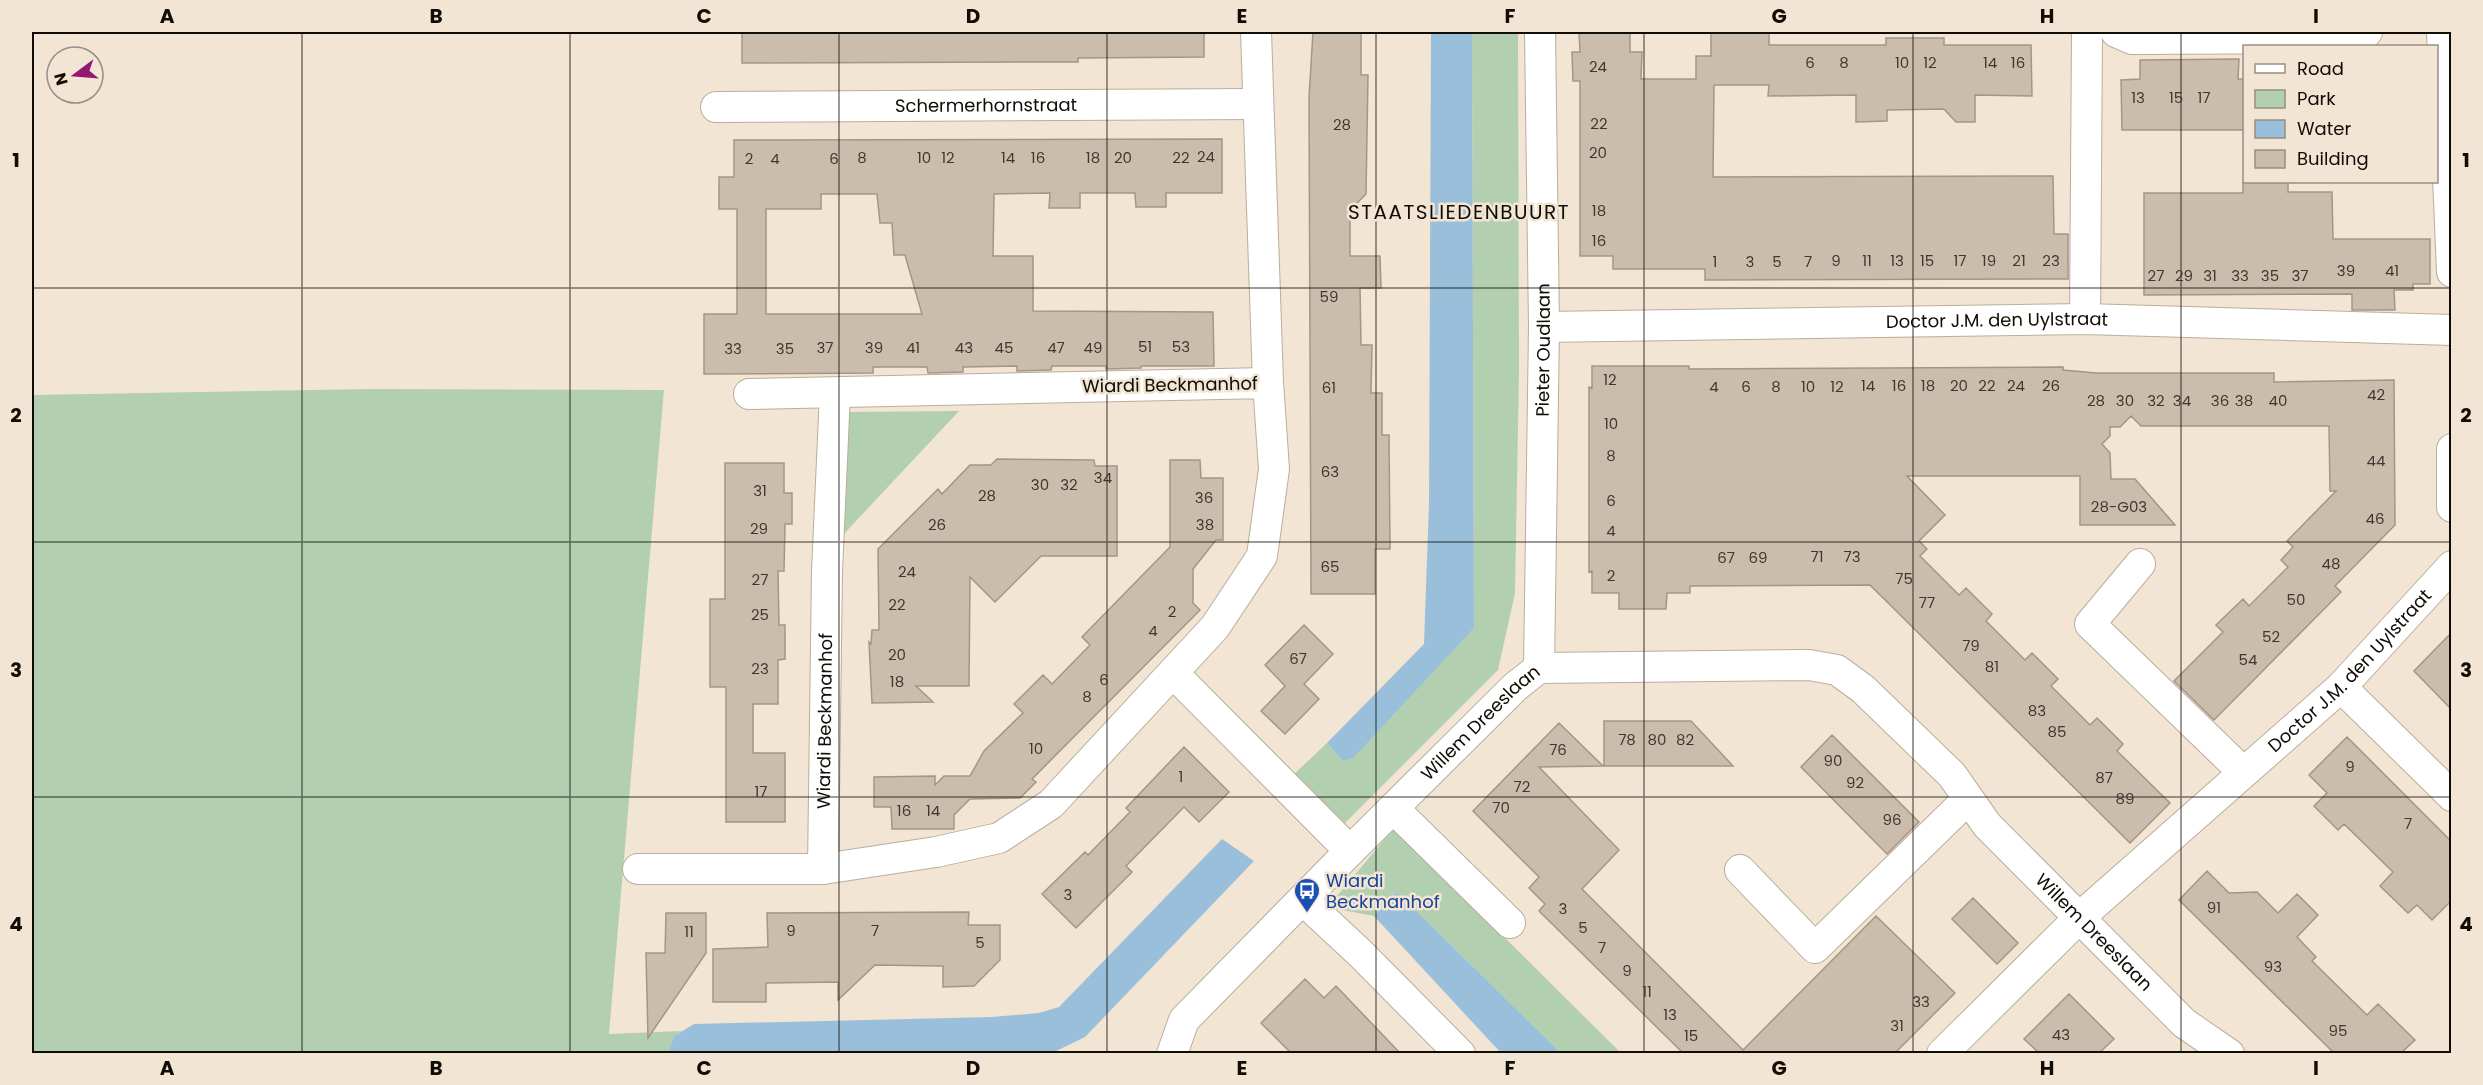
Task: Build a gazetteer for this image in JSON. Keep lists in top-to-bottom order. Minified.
{"streets":{"street":["Schermerhornstraat","Doctor J.M. den Uylstraat","Pieter Oudlaan","Wiardi Beckmanhof","Willem Dreeslaan"]},"crossings":[["Doctor J.M. den Uylstraat","Pieter Oudlaan"],["Doctor J.M. den Uylstraat","Willem Dreeslaan"],["Pieter Oudlaan","Willem Dreeslaan"]],"districts":["STAATSLIEDENBUURT"],"places":{"bus stop":["Wiardi Beckmanhof"]},"house_numbers":["6","8","10","12","14","16","24","13","15","17","22","28","20","24","8","10","12","14","16","18","20","22","2","4","6","18","16","9","11","13","15","17","19","21","23","1","3","5","7","39","41","27","29","31","33","35","37","59","51","53","37","39","41","43","45","47","49","33","35","12","14","16","18","20","22","24","26","4","6","8","10","12","61","42","28","30","32","34","36","38","40","10","8","44","63","34","30","32","31","28","36","6","28-G03","46","26","38","29","4","71","73","67","69","48","65","24","2","75","27","50","77","22","2","25","4","52","79","20","67","54","81","23","6","18","8","83","85","78","80","82","10","76","90","9","1","87","92","72","17","89","70","16","14","96","7","3","91","3","5","9","7","11","5","7","93","9","11","33","13","31","95","43","15"],"legend":["Road","Park","Water","Building"],"north":"left","grid":{"columns":["A","B","C","D","E","F","G","H","I"],"rows":["1","2","3","4"]}}
